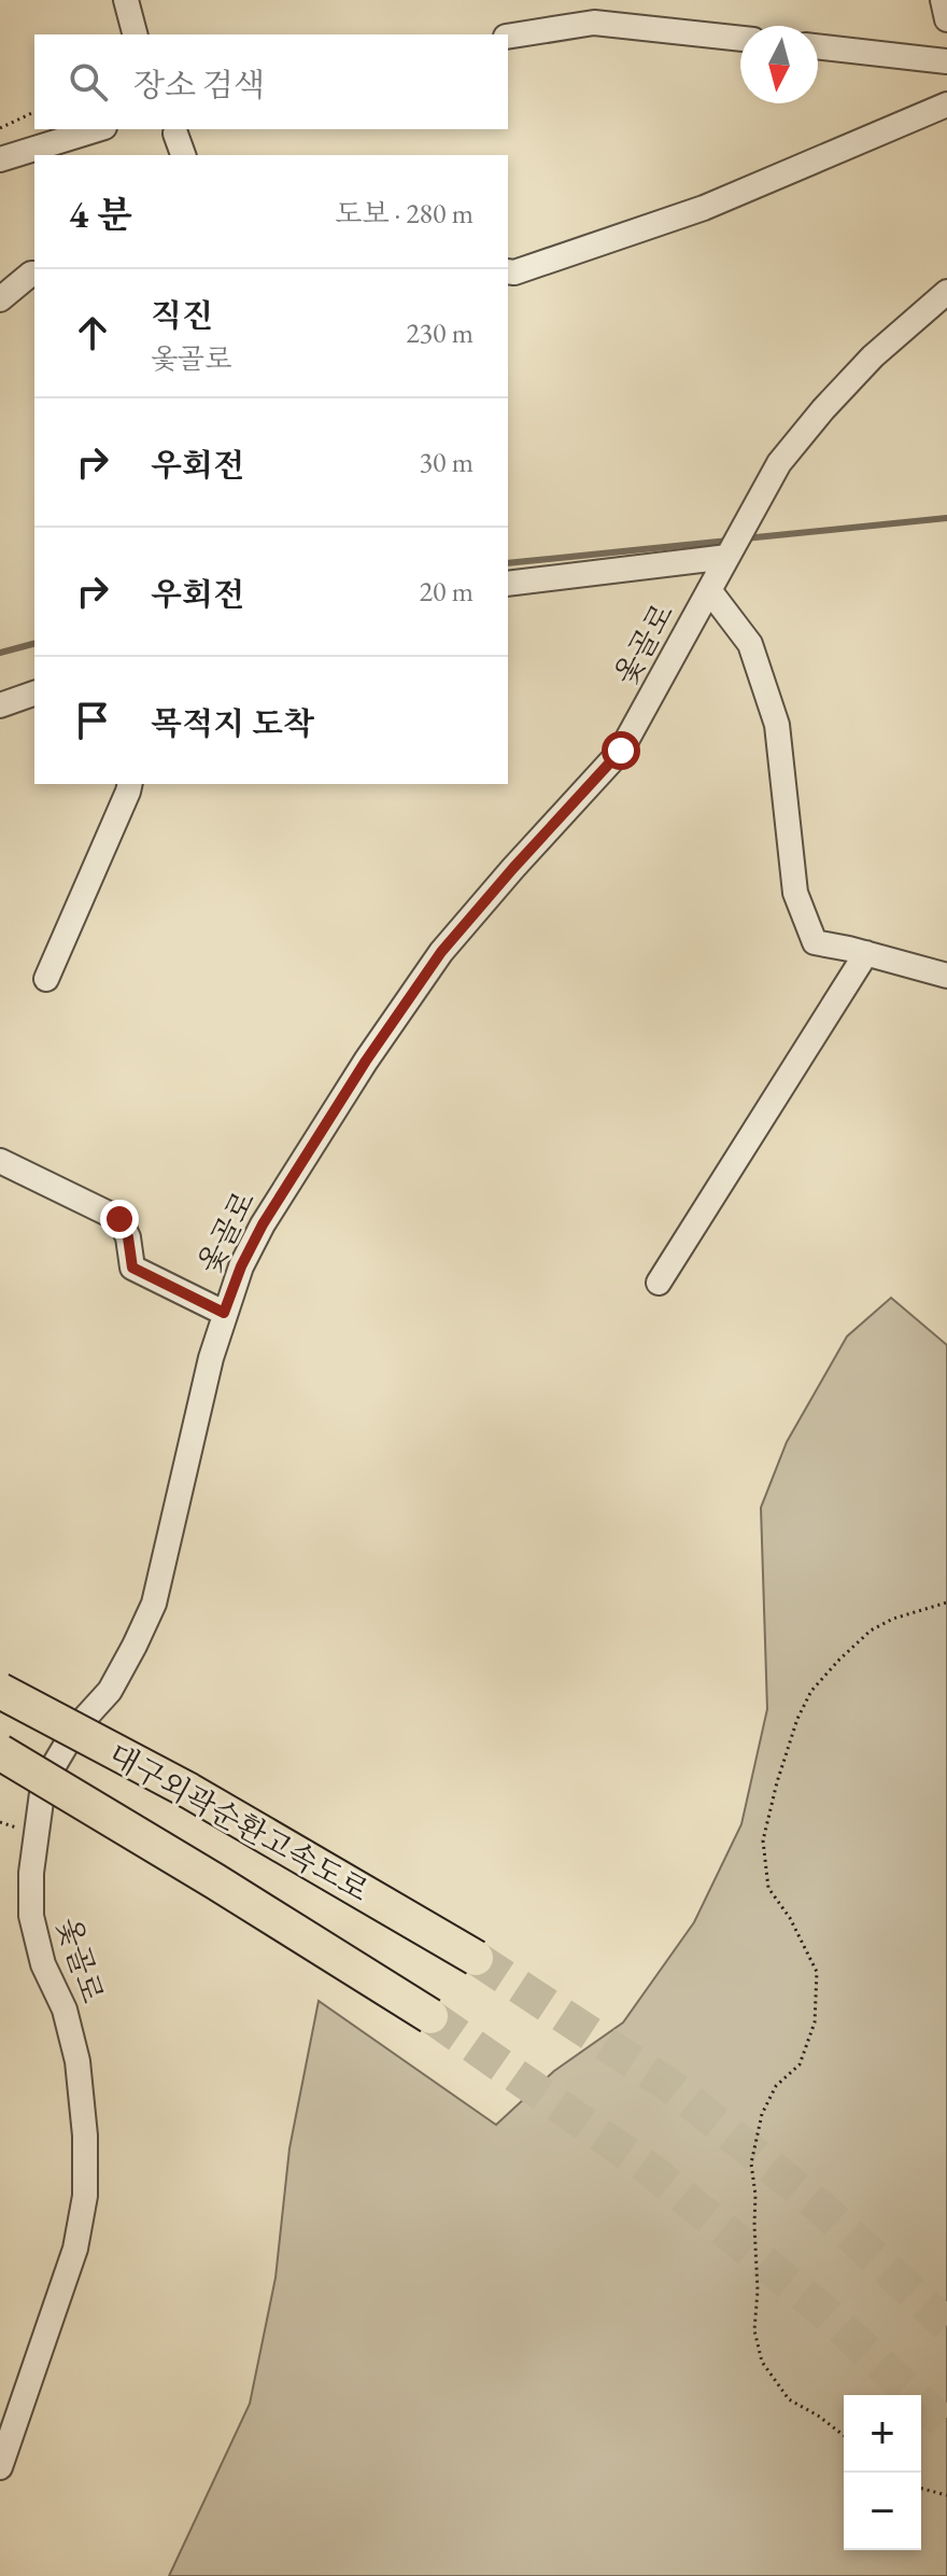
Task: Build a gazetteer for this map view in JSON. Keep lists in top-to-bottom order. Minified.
{"streets":{"highway":["대구외곽순환고속도로"],"street":["옻골로"]},"north":"bottom","page":{"search":"장소 검색","heading":["4 분","도보 · 280 m"],"list":[["직진","옻골로","230 m"],["우회전","30 m"],["우회전","20 m"],"목적지 도착"],"map_buttons":["+","−"]}}
